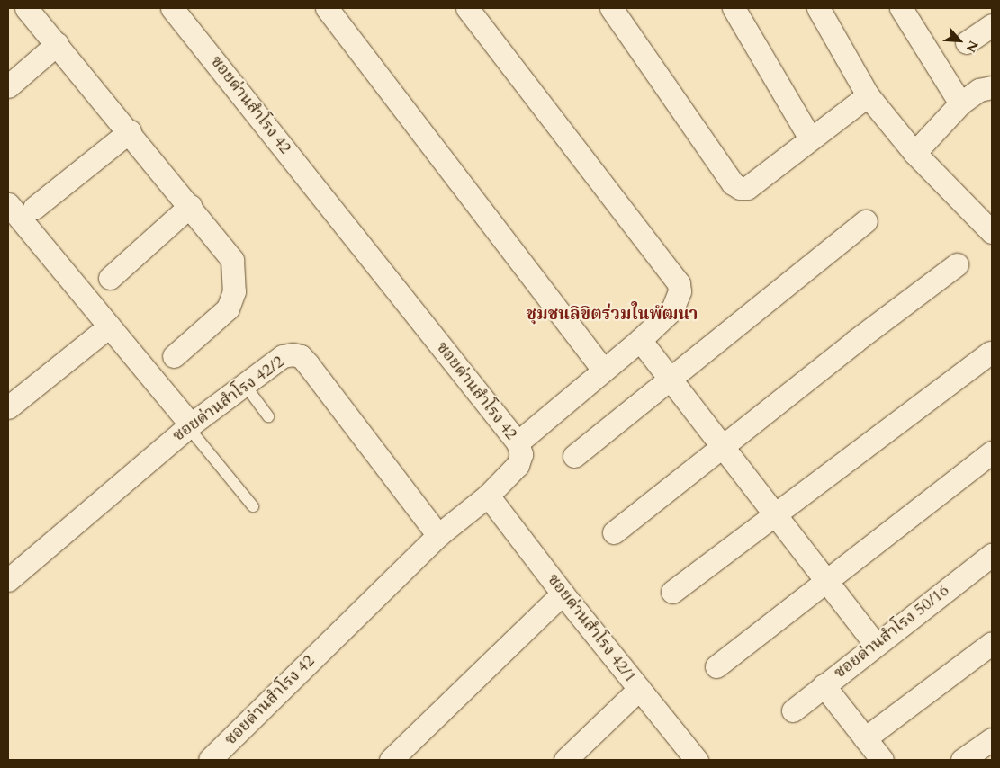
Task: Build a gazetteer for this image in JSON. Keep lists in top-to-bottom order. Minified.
{"streets":{"street":["ซอยด่านสำโรง 42","ซอยด่านสำโรง 42/2","ซอยด่านสำโรง 42/1","ซอยด่านสำโรง 50/16"]},"crossings":[["ซอยด่านสำโรง 42","ซอยด่านสำโรง 42/2"],["ซอยด่านสำโรง 42","ซอยด่านสำโรง 42/1"]],"districts":["ชุมชนลิขิตร่วมในพัฒนา"],"north":"bottom right"}
